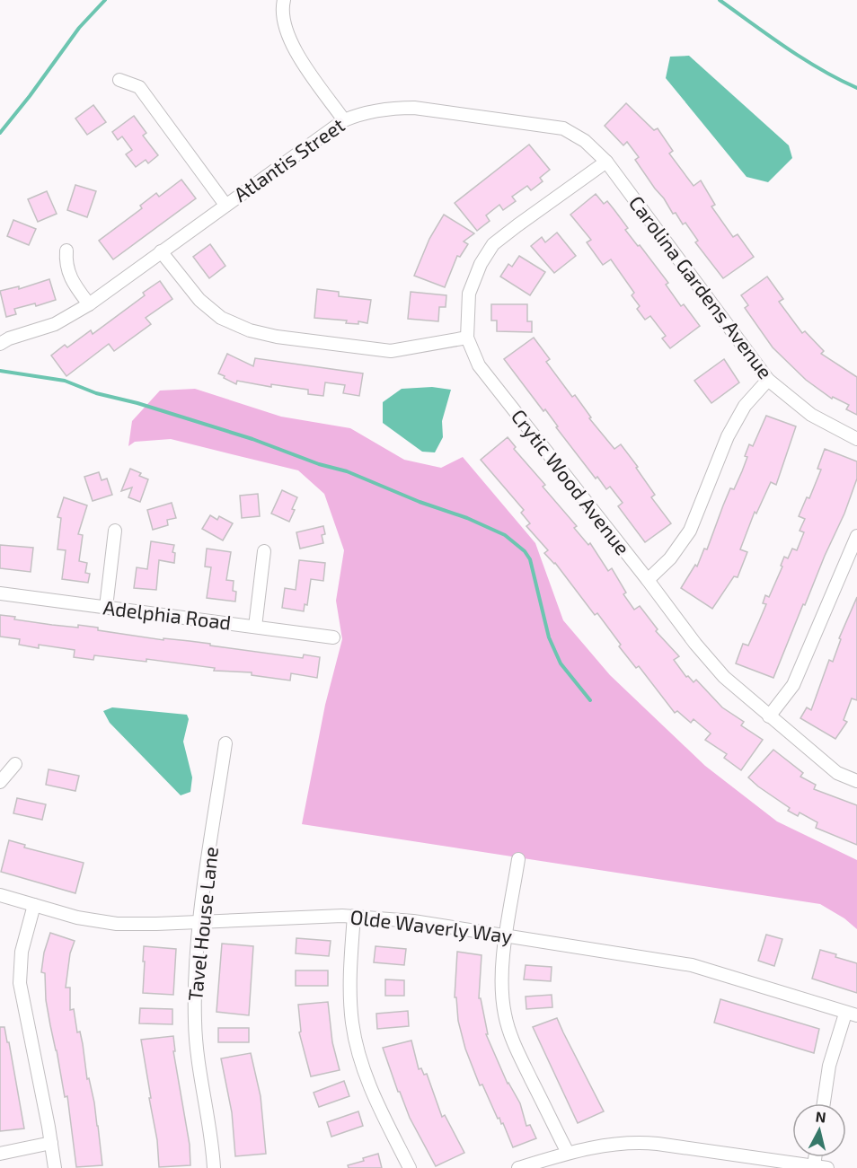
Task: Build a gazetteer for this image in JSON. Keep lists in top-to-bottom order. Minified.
{"streets":{"street":["Atlantis Street","Carolina Gardens Avenue","Crytic Wood Avenue","Adelphia Road","Tavel House Lane","Olde Waverly Way"]},"crossings":[["Atlantis Street","Carolina Gardens Avenue"],["Atlantis Street","Crytic Wood Avenue"],["Carolina Gardens Avenue","Crytic Wood Avenue"],["Tavel House Lane","Olde Waverly Way"]],"north":"top"}
